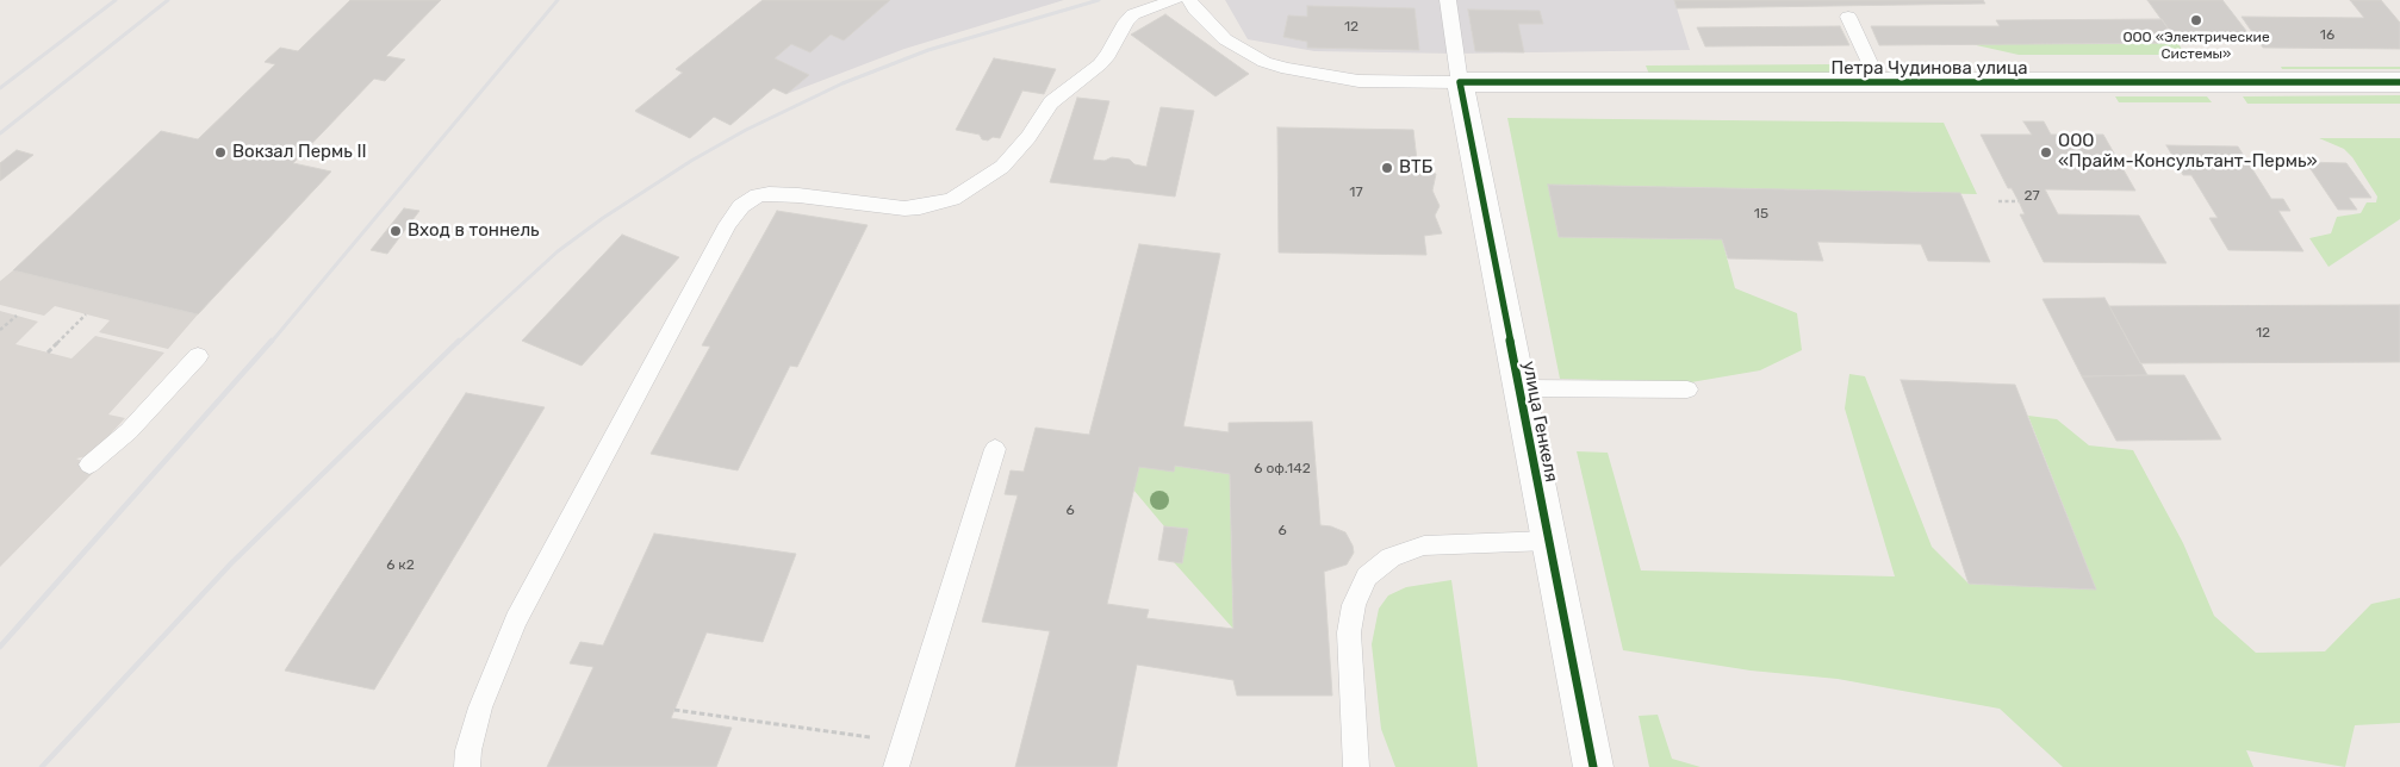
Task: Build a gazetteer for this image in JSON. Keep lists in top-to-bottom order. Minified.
{"streets":{"street":["Петра Чудинова улица","улица Генкеля"]},"crossings":[["Петра Чудинова улица","улица Генкеля"]],"places":["ООО «Электрические Системы»","Вокзал Пермь II","ООО «Прайм-Консультант-Пермь»","ВТБ","Вход в тоннель"],"house_numbers":["12","16","17","27","15","12","6 оф.142","6","6","6 к2"]}
